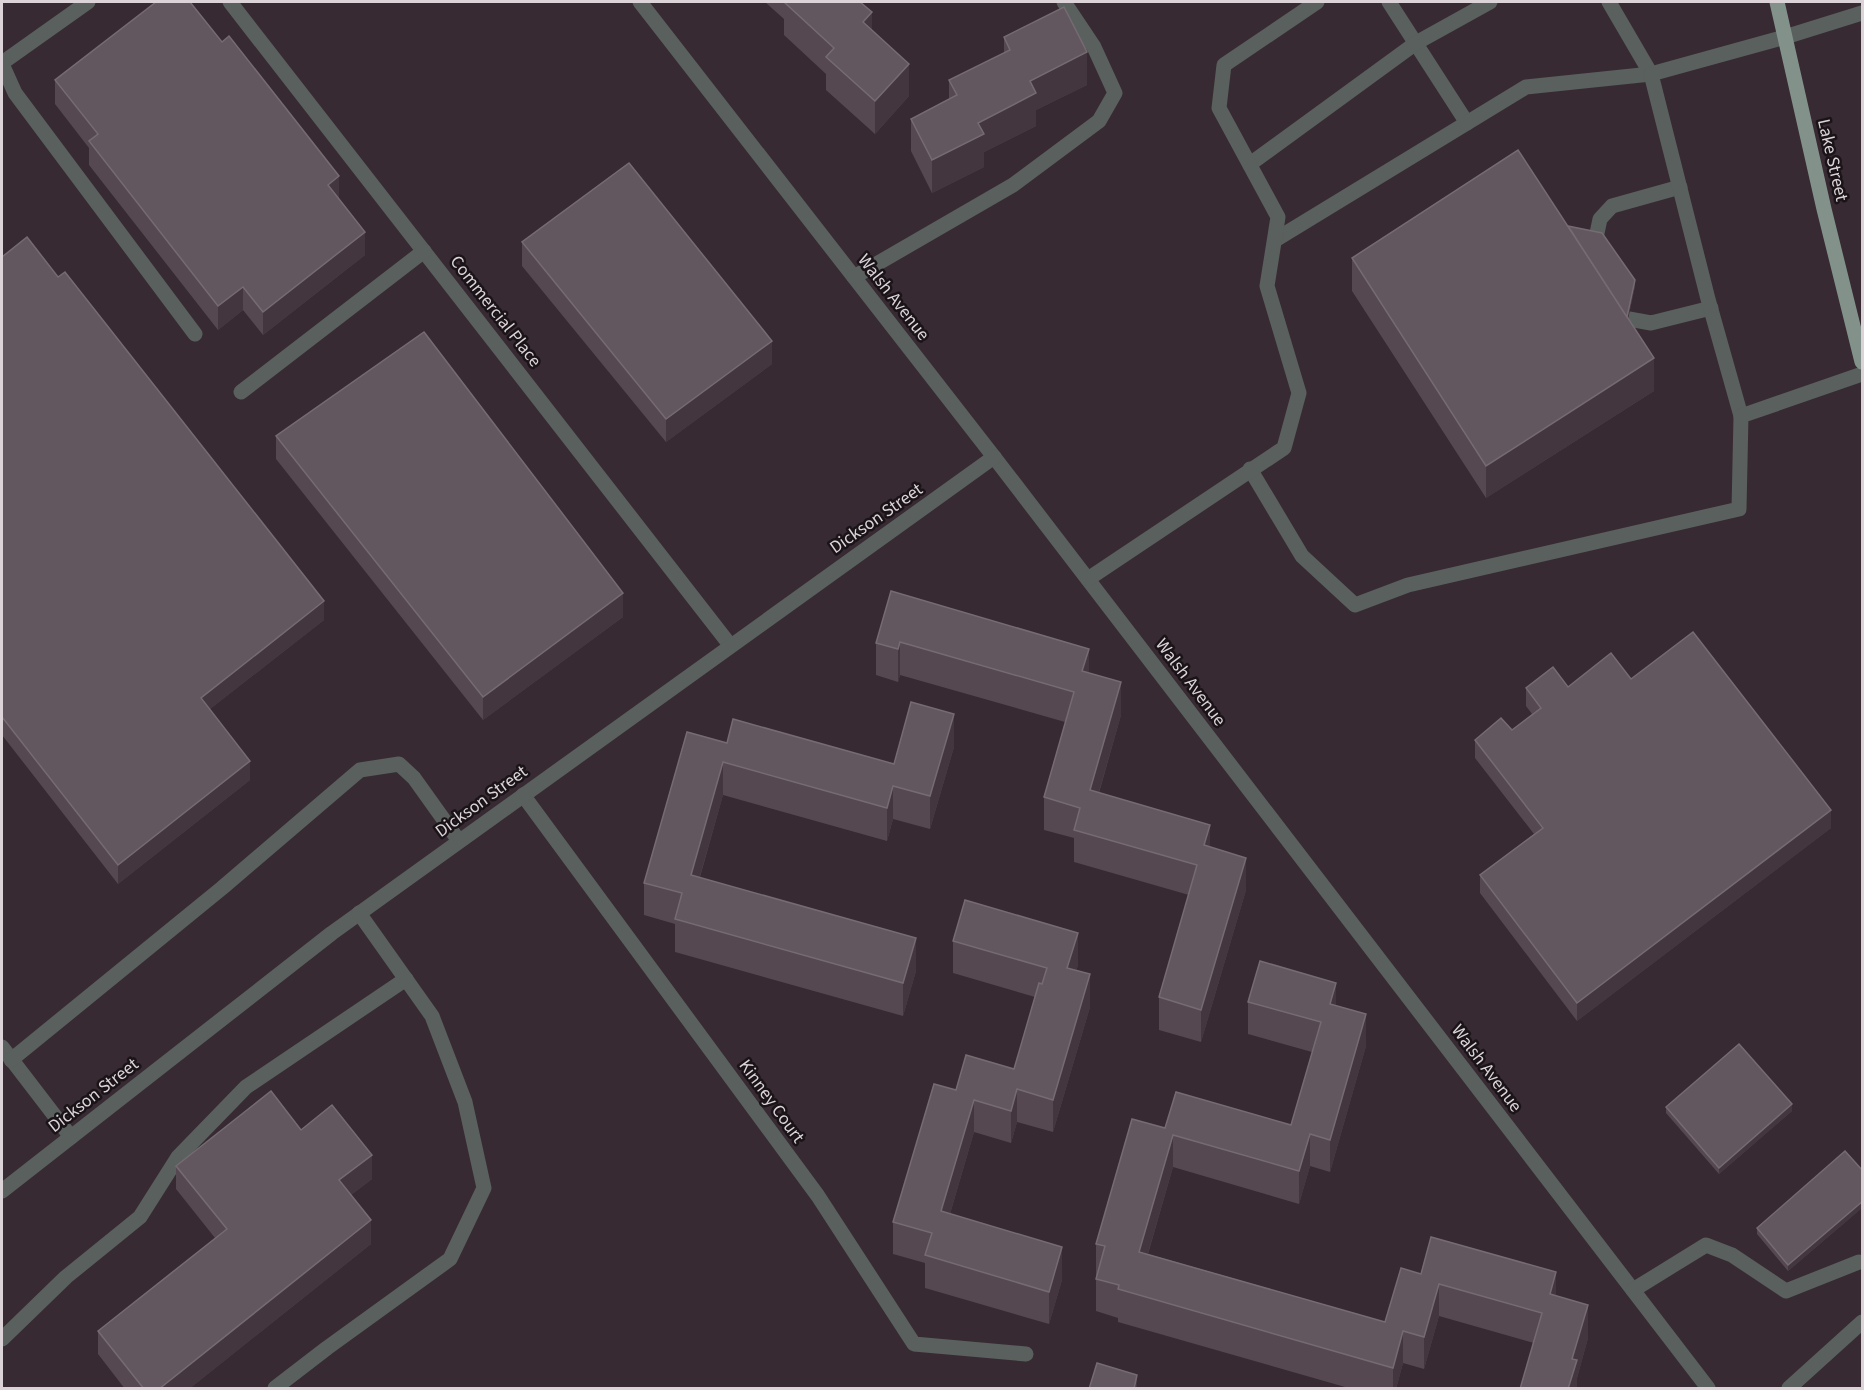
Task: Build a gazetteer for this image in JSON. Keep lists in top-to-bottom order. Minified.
{"streets":{"main road":["Lake Street"],"street":["Walsh Avenue","Commercial Place","Dickson Street","Kinney Court"]},"crossings":[["Walsh Avenue","Dickson Street"],["Commercial Place","Dickson Street"],["Dickson Street","Kinney Court"]]}
